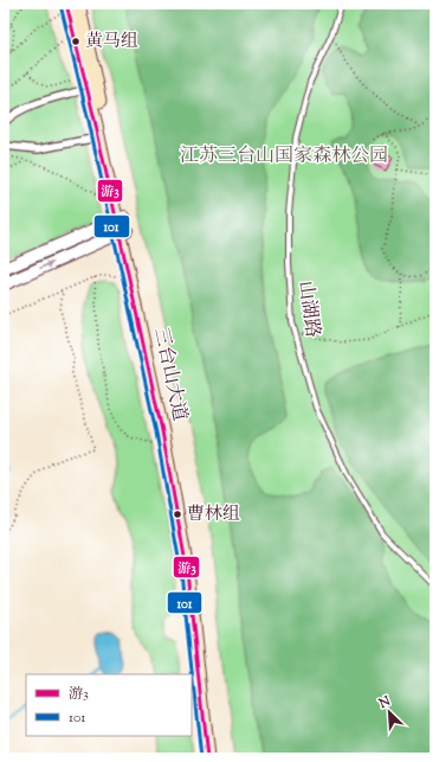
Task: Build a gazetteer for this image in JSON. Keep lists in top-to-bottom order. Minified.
{"streets":{"main road":["三台山大道"],"lane":["山湖路"]},"parks":["江苏三台山国家森林公园"],"places":["黄马组","曹林组"],"lines":["transit line 游3","transit line 101"],"legend":["游3","101"],"north":"top left"}
